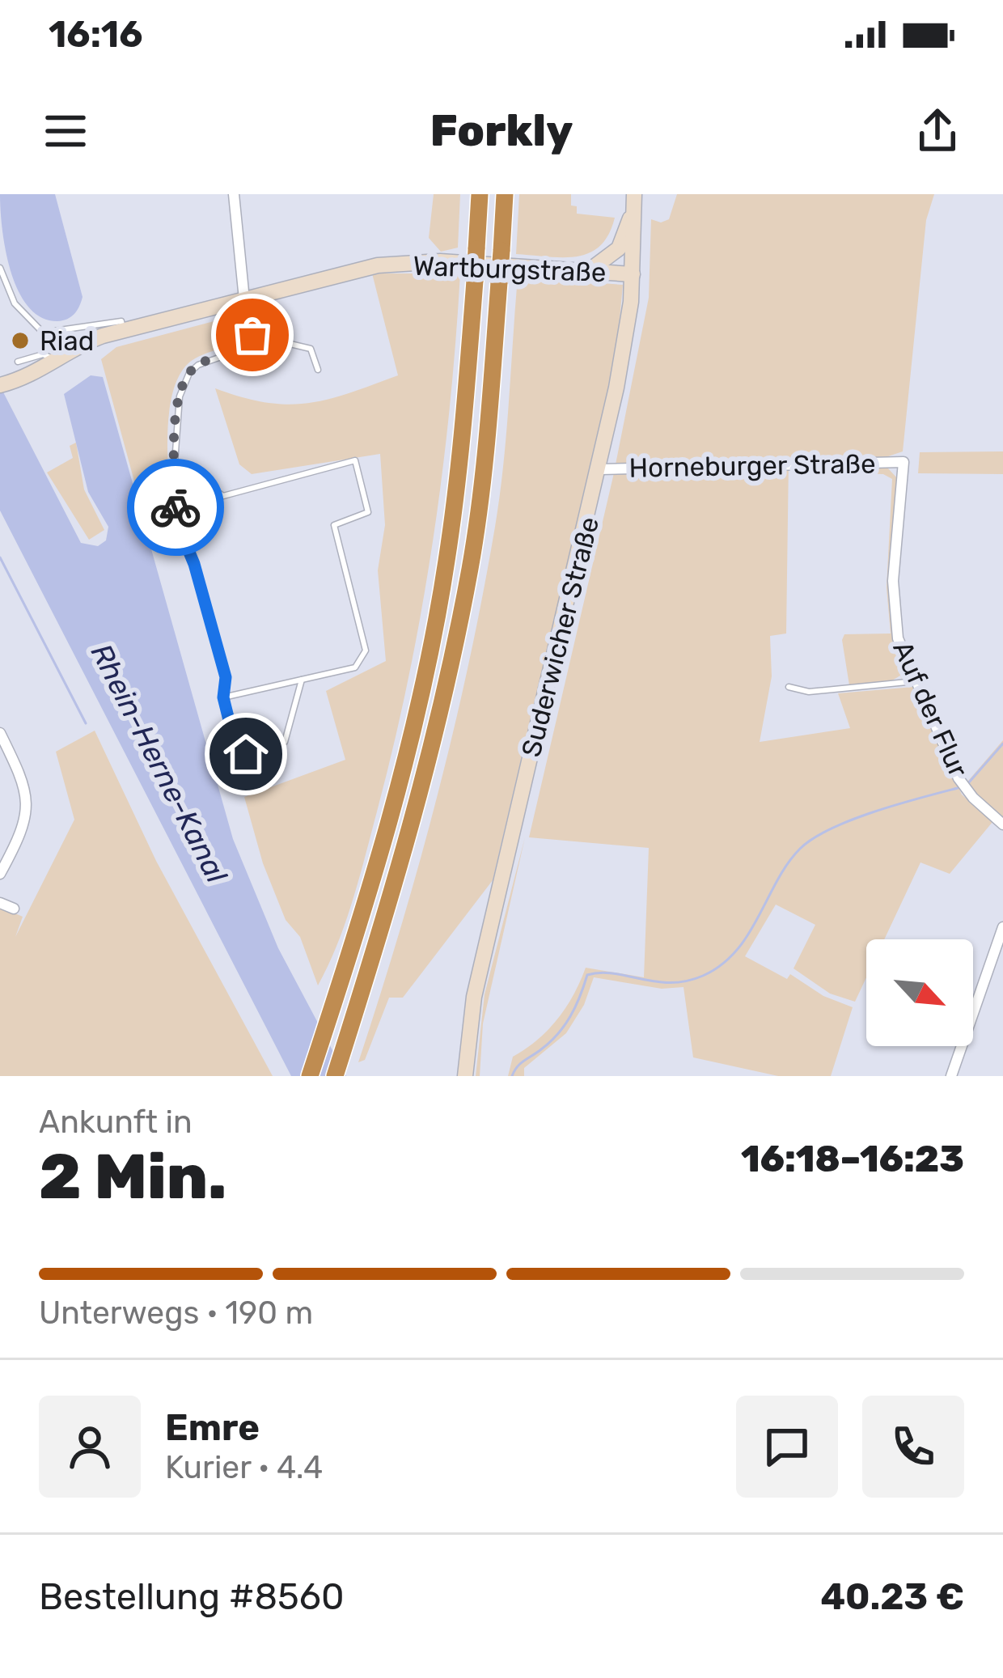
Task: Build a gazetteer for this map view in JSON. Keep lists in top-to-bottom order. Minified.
{"streets":{"main road":["Wartburgstraße","Suderwicher Straße"],"street":["Horneburger Straße","Auf der Flur"]},"crossings":[["Wartburgstraße","Suderwicher Straße"],["Horneburger Straße","Suderwicher Straße"],["Horneburger Straße","Auf der Flur"]],"water":["Rhein-Herne-Kanal"],"places":["Riad"],"north":"bottom right","page":{"status":"16:16","header":"Forkly","heading":["2 Min.","Ankunft in","16:18–16:23"],"panel":["Emre","Kurier · 4.4","Bestellung #8560","40.23 €"],"bar":"Unterwegs · 190 m"}}
